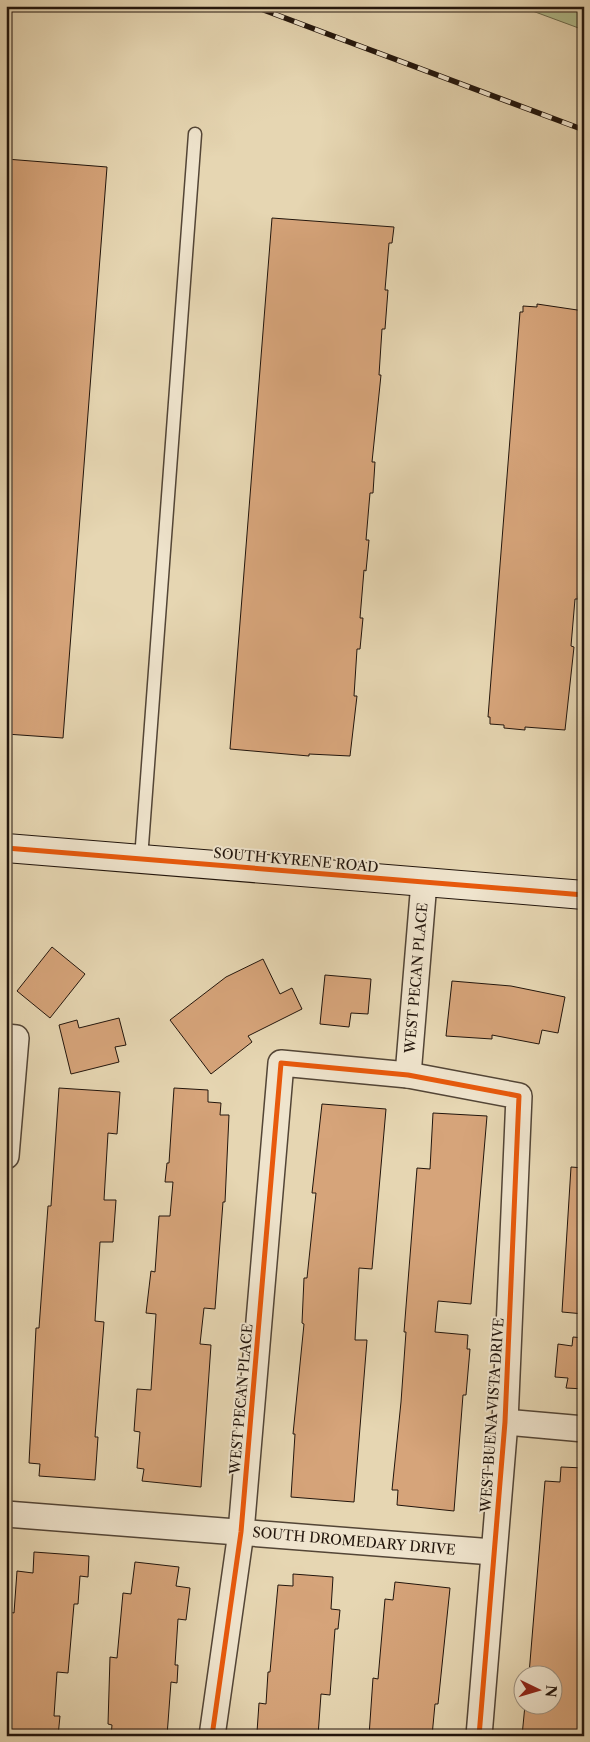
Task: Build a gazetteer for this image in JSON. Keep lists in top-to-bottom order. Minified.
{"streets":{"main road":["SOUTH KYRENE ROAD"],"street":["WEST PECAN PLACE","WEST BUENA VISTA DRIVE","SOUTH DROMEDARY DRIVE"]},"crossings":[["SOUTH KYRENE ROAD","WEST PECAN PLACE"],["WEST PECAN PLACE","WEST BUENA VISTA DRIVE"],["WEST PECAN PLACE","SOUTH DROMEDARY DRIVE"],["WEST BUENA VISTA DRIVE","SOUTH DROMEDARY DRIVE"]],"north":"right"}
